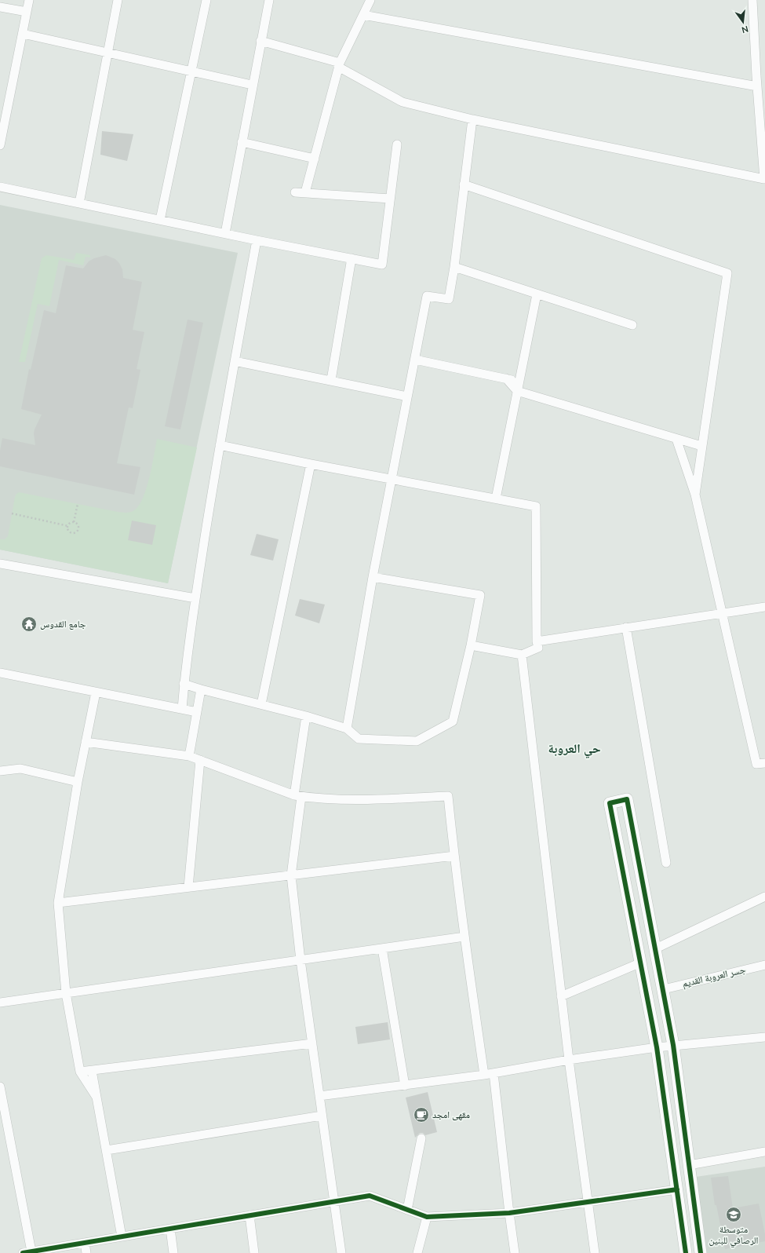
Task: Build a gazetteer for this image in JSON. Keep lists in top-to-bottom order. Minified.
{"streets":{"street":["جسر العروبة القديم"]},"districts":["حي العروبة"],"places":{"temple":["جامع القدوس"],"cafe":["مقهى امجد"],"school or university":["متوسطة الرصافي للبنين"]},"north":"bottom"}
